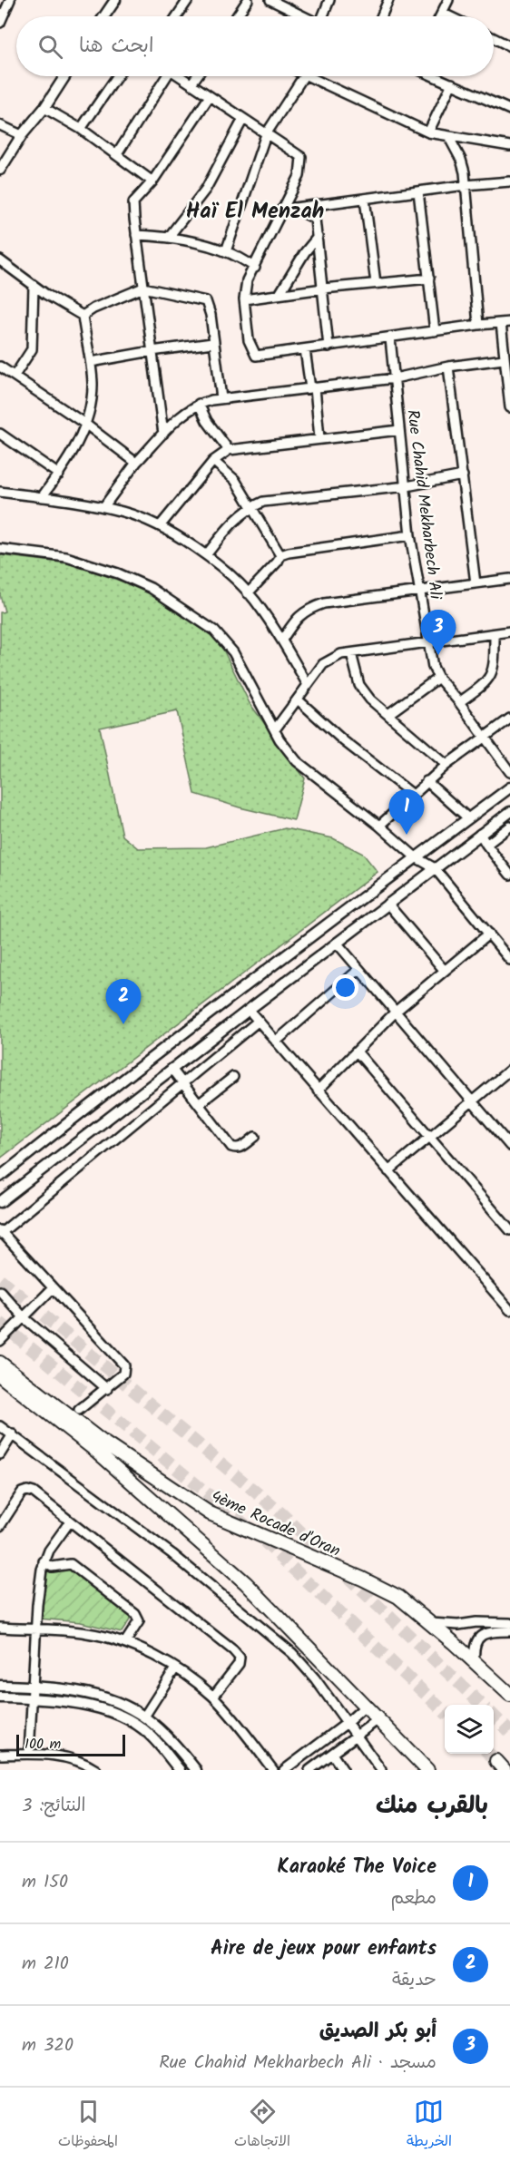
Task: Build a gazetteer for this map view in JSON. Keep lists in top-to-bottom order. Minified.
{"streets":{"highway":["4ème Rocade d'Oran"],"street":["Rue Chahid Mekharbech Ali"]},"districts":["Haï El Menzah"],"scale_bar":"100 m","page":{"search":"ابحث هنا","pins":["3","1","2"],"scale":"100 m","heading":["بالقرب منك","النتائج: 3"],"list":[{"mark":"1","name":"Karaoké The Voice","note":"مطعم","value":"150 m"},{"mark":"2","name":"Aire de jeux pour enfants","note":"حديقة","value":"210 m"},{"mark":"3","name":"أبو بكر الصديق","note":"مسجد · Rue Chahid Mekharbech Ali","value":"320 m"}],"nav":["الخريطة","الاتجاهات","المحفوظات"]}}
